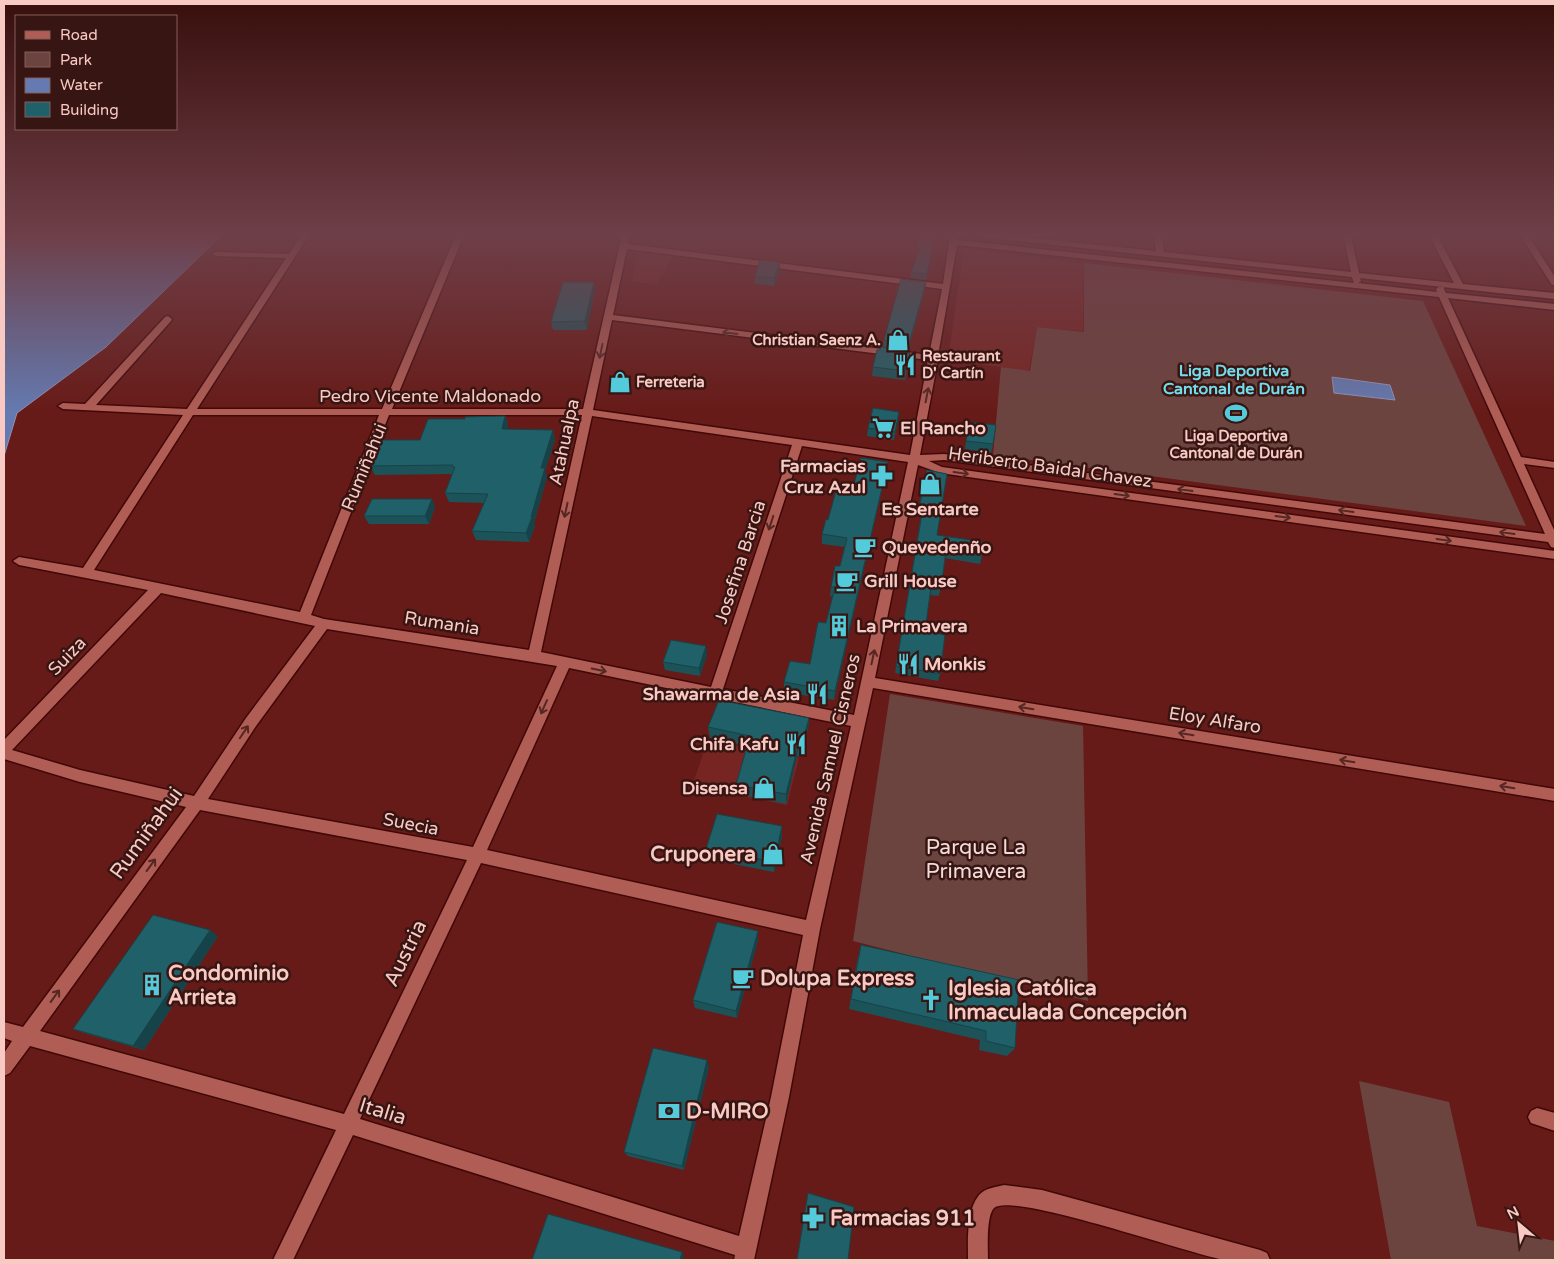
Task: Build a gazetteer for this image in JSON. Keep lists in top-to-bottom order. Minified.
{"streets":{"street":["Pedro Vicente Maldonado","Atahualpa","Rumiñahui","Heriberto Baidal Chavez","Josefina Barcia","Rumania","Suiza","Eloy Alfaro","Avenida Samuel Cisneros","Suecia","Austria","Italia"]},"crossings":[["Pedro Vicente Maldonado","Atahualpa"],["Pedro Vicente Maldonado","Rumiñahui"],["Pedro Vicente Maldonado","Heriberto Baidal Chavez"],["Pedro Vicente Maldonado","Josefina Barcia"],["Pedro Vicente Maldonado","Avenida Samuel Cisneros"],["Atahualpa","Rumania"],["Rumiñahui","Rumania"],["Rumiñahui","Suecia"],["Rumiñahui","Italia"],["Heriberto Baidal Chavez","Avenida Samuel Cisneros"],["Josefina Barcia","Rumania"],["Rumania","Suiza"],["Rumania","Avenida Samuel Cisneros"],["Rumania","Austria"],["Suiza","Suecia"],["Eloy Alfaro","Avenida Samuel Cisneros"],["Avenida Samuel Cisneros","Suecia"],["Avenida Samuel Cisneros","Italia"],["Suecia","Austria"],["Austria","Italia"]],"one_way":["Atahualpa","Rumiñahui","Josefina Barcia","Eloy Alfaro"],"districts":["Liga Deportiva Cantonal de Durán"],"parks":["Parque La Primavera"],"places":{"shop":["Christian Saenz A.","Ferreteria","Es Sentarte","Disensa","Cruponera"],"restaurant":["Restaurant D' Cartín","Monkis","Shawarma de Asia","Chifa Kafu"],"sports":["Liga Deportiva Cantonal de Durán"],"supermarket":["El Rancho"],"pharmacy":["Farmacias Cruz Azul","Farmacias 911"],"cafe":["Quevedenño","Grill House","Dolupa Express"],"building":["La Primavera","Condominio Arrieta"],"church":["Iglesia Católica Inmaculada Concepción"],"bank":["D-MIRO"]},"legend":["Road","Park","Water","Building"],"north":"top left"}
